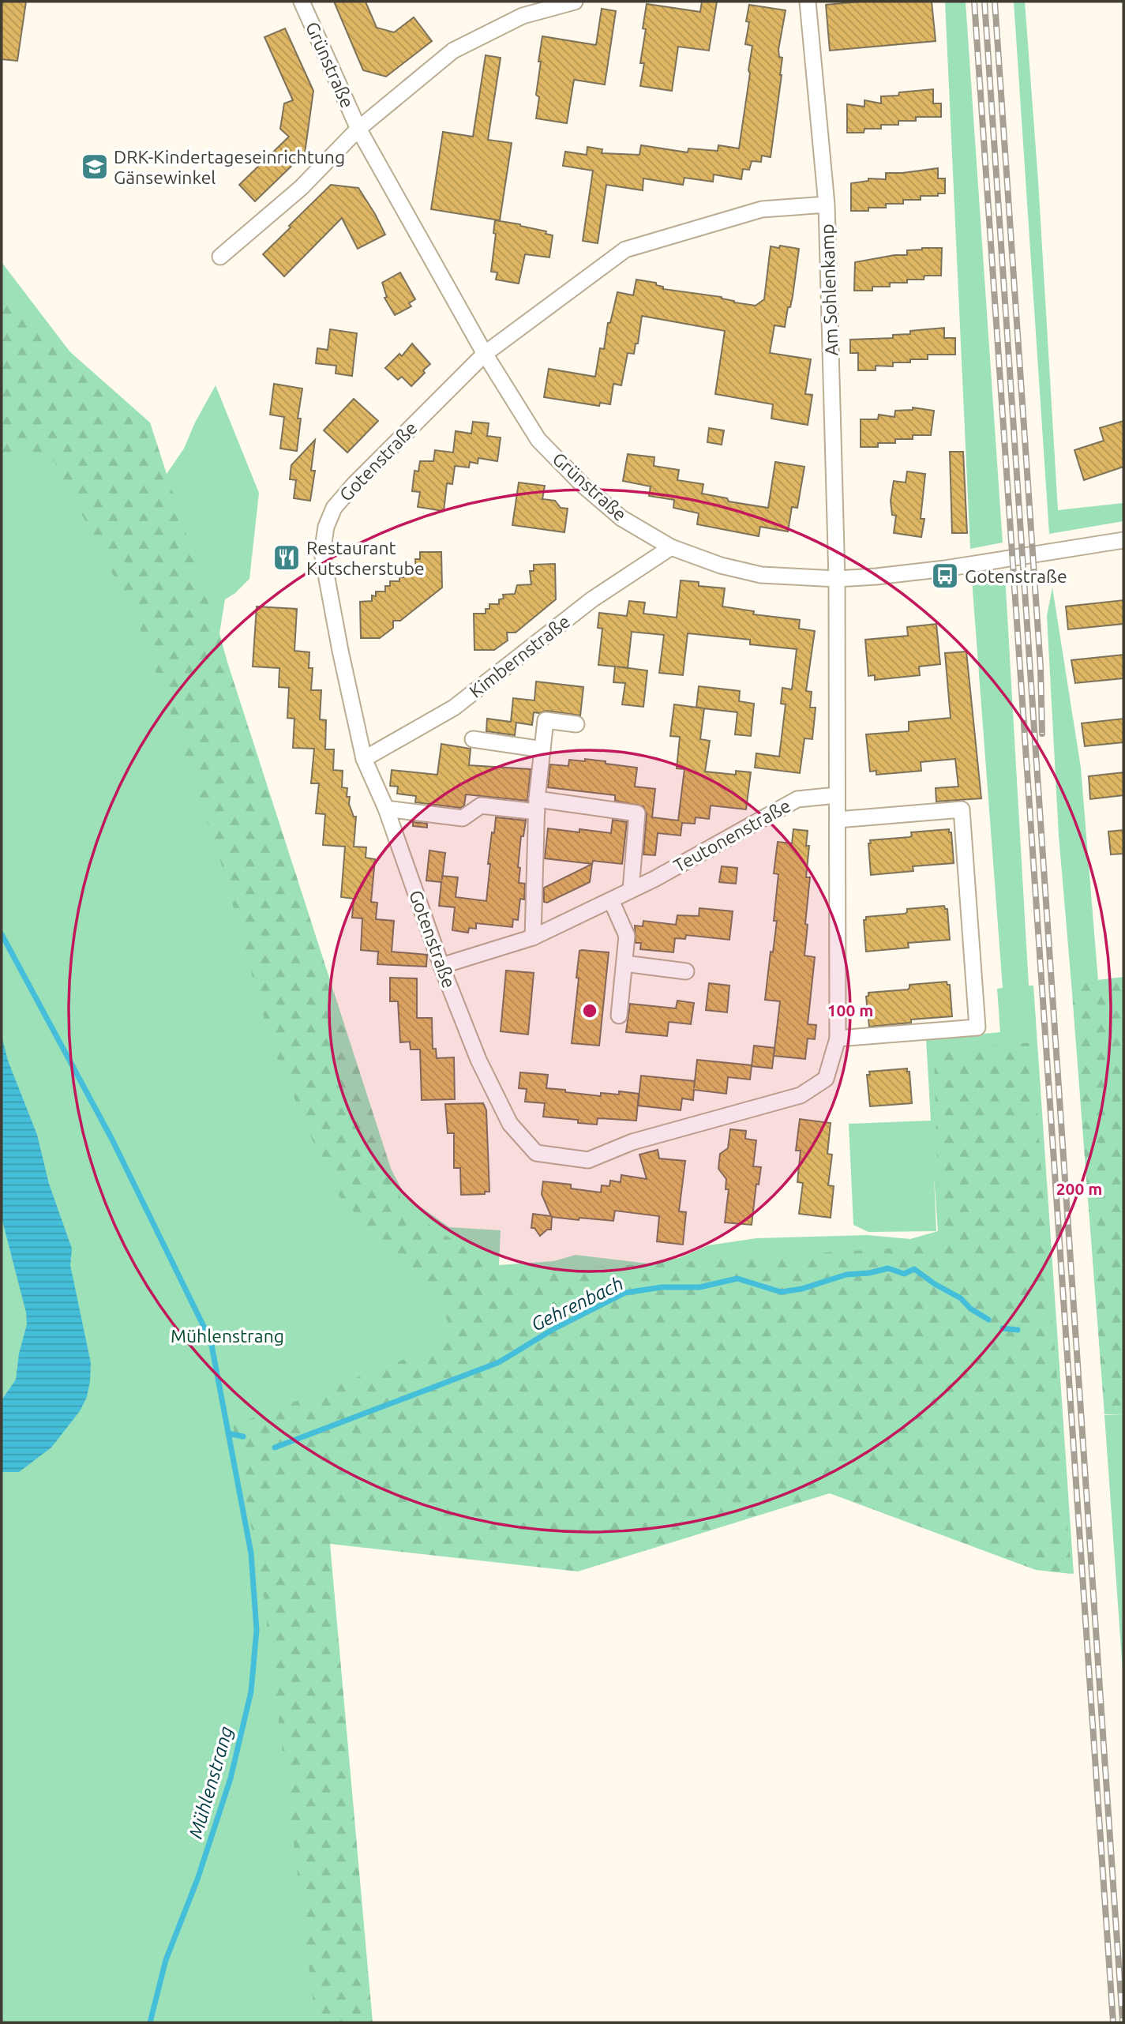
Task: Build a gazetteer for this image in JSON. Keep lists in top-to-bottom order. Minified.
{"streets":{"street":["Grünstraße","Am Sohlenkamp","Gotenstraße","Kimbernstraße","Teutonenstraße"]},"crossings":[["Grünstraße","Am Sohlenkamp"],["Grünstraße","Gotenstraße"],["Grünstraße","Kimbernstraße"],["Am Sohlenkamp","Gotenstraße"],["Gotenstraße","Kimbernstraße"],["Gotenstraße","Teutonenstraße"]],"water":["Gehrenbach","Mühlenstrang"],"parks":["Mühlenstrang"],"places":{"school or university":["DRK-Kindertageseinrichtung Gänsewinkel"],"restaurant":["Restaurant Kutscherstube"],"bus stop":["Gotenstraße"]},"rings":["100 m","200 m"]}
